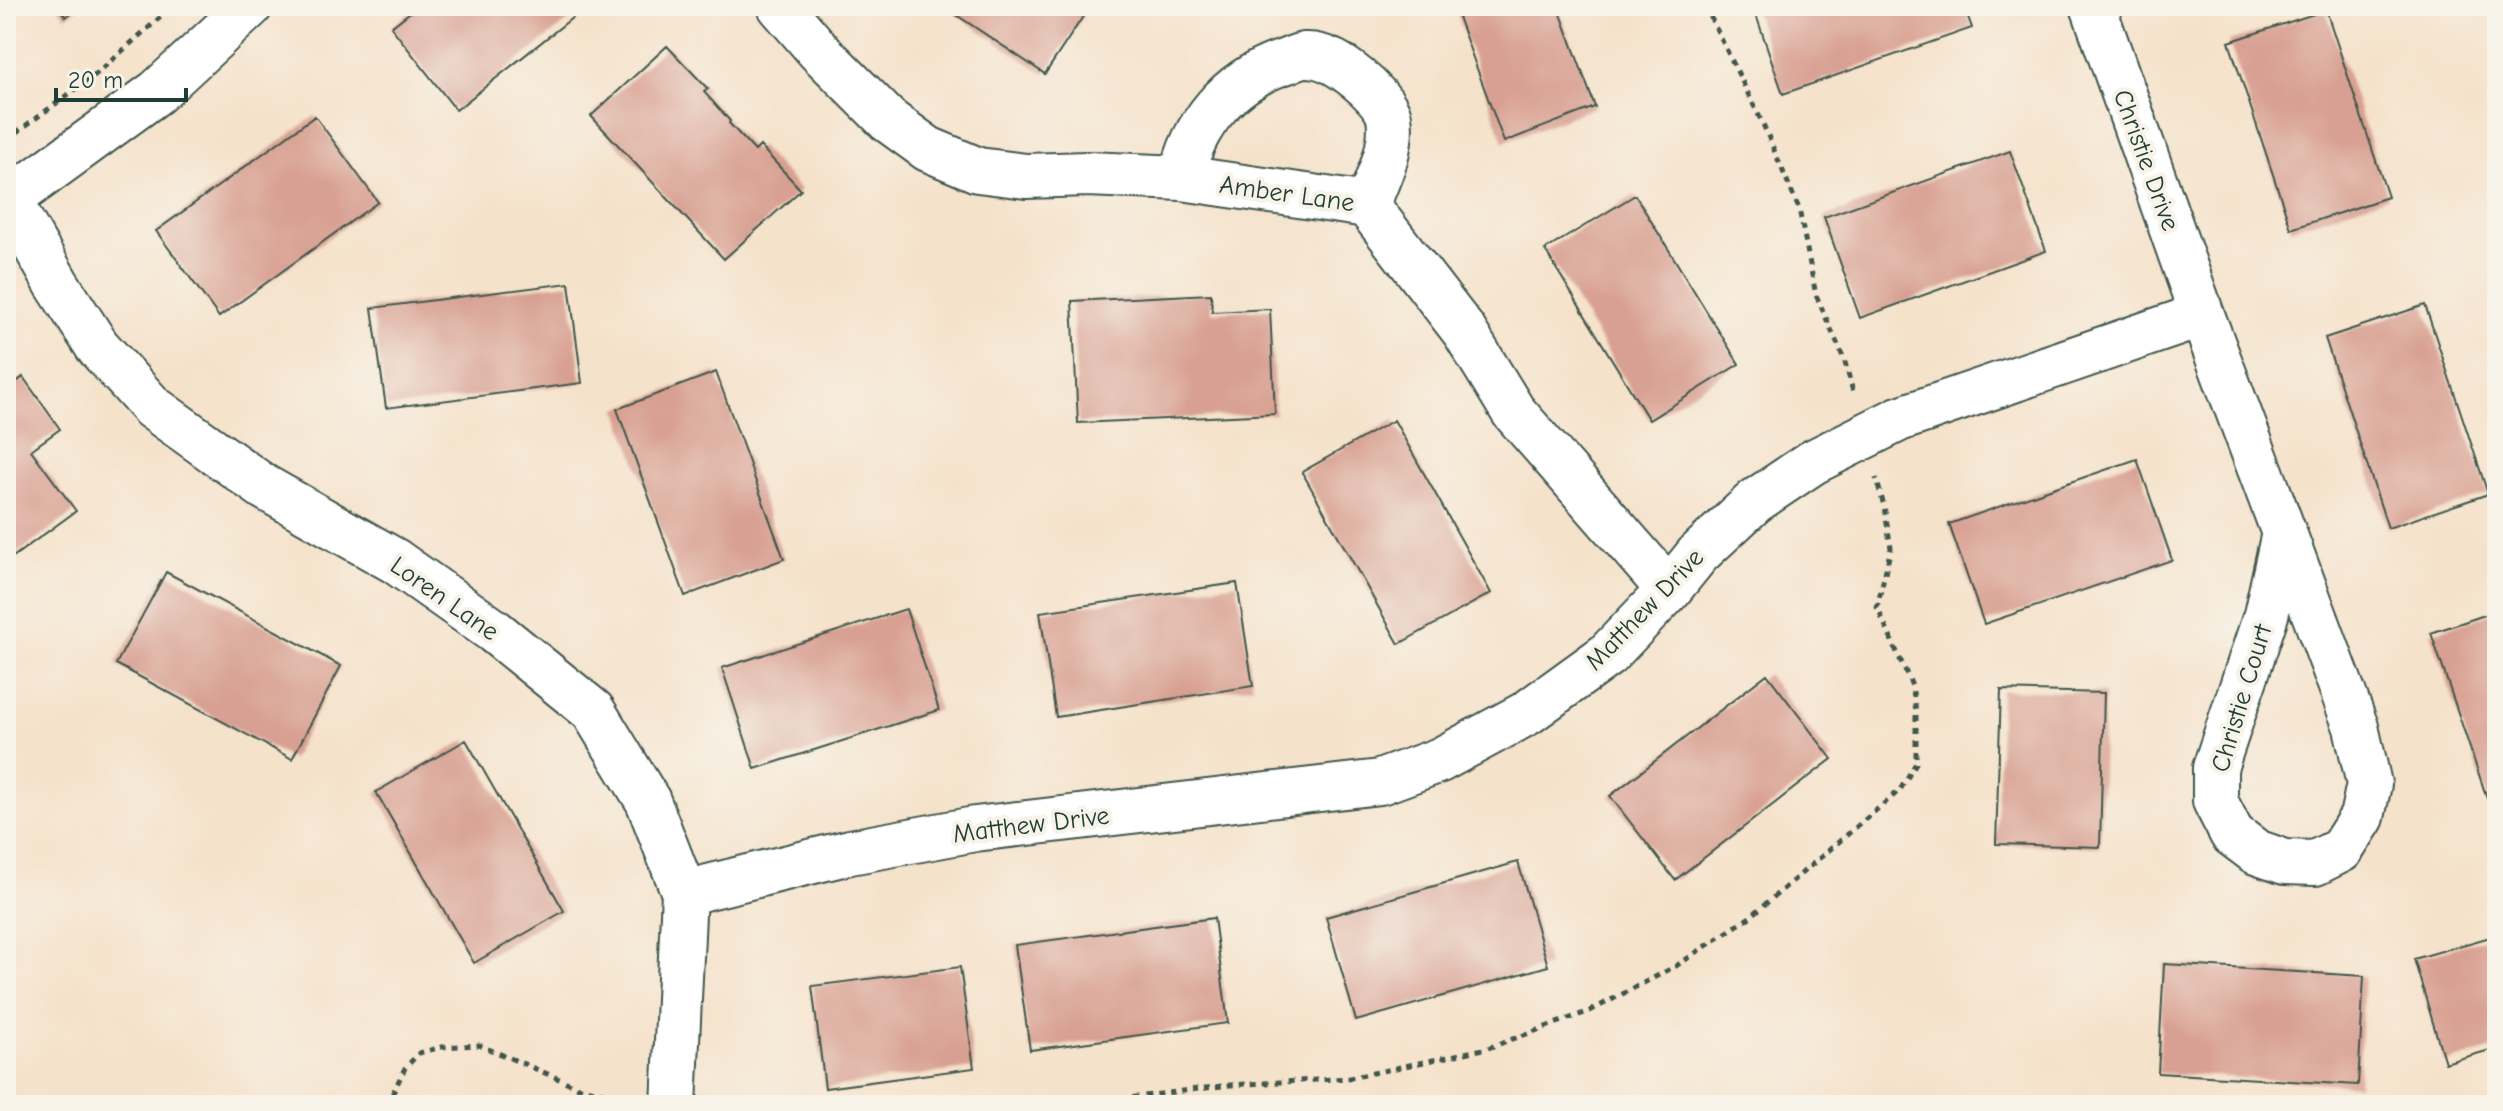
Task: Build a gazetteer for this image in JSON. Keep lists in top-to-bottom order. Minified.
{"streets":{"street":["Christie Drive","Amber Lane","Loren Lane","Matthew Drive","Christie Court"]},"crossings":[["Christie Drive","Matthew Drive"],["Christie Drive","Christie Court"],["Amber Lane","Matthew Drive"],["Loren Lane","Matthew Drive"],["Matthew Drive","Christie Court"]],"scale_bar":"20 m"}
